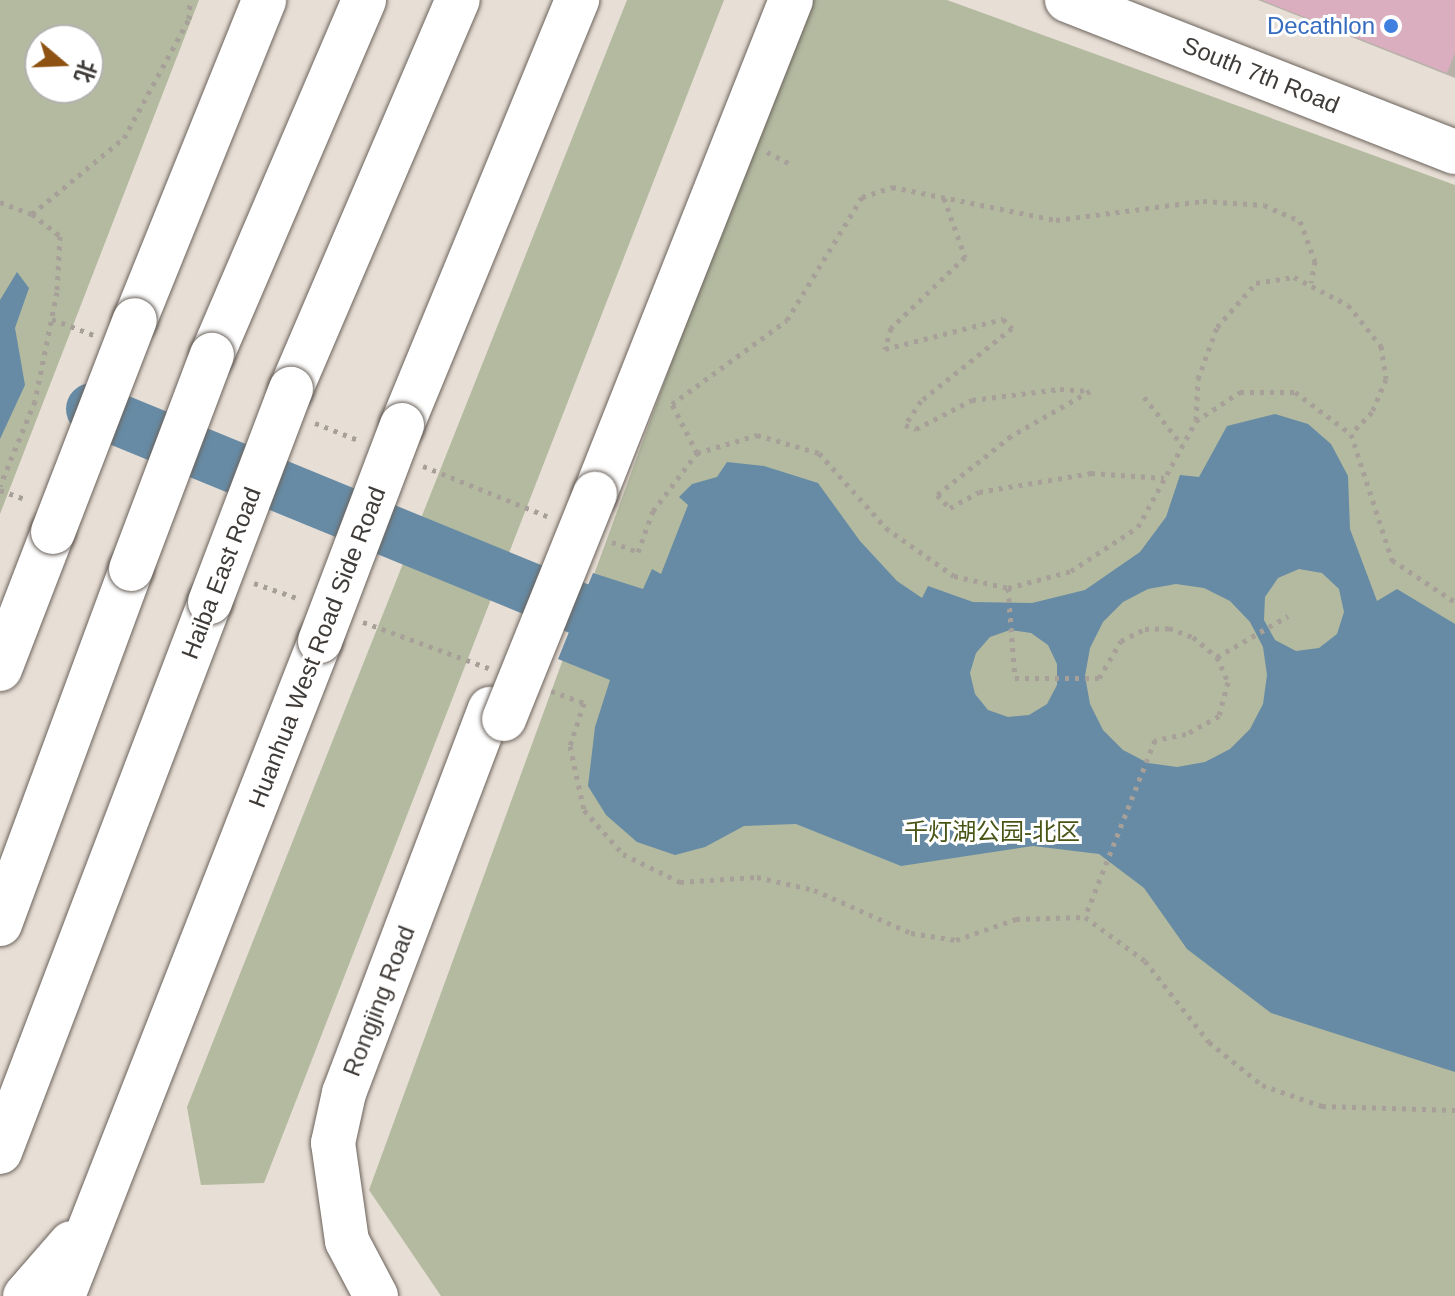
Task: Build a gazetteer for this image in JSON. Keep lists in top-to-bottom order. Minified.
{"streets":{"main road":["South 7th Road","Haiba East Road","Huanhua West Road Side Road","Rongjing Road"]},"parks":["千灯湖公园-北区"],"places":["Decathlon"],"north":"right"}
